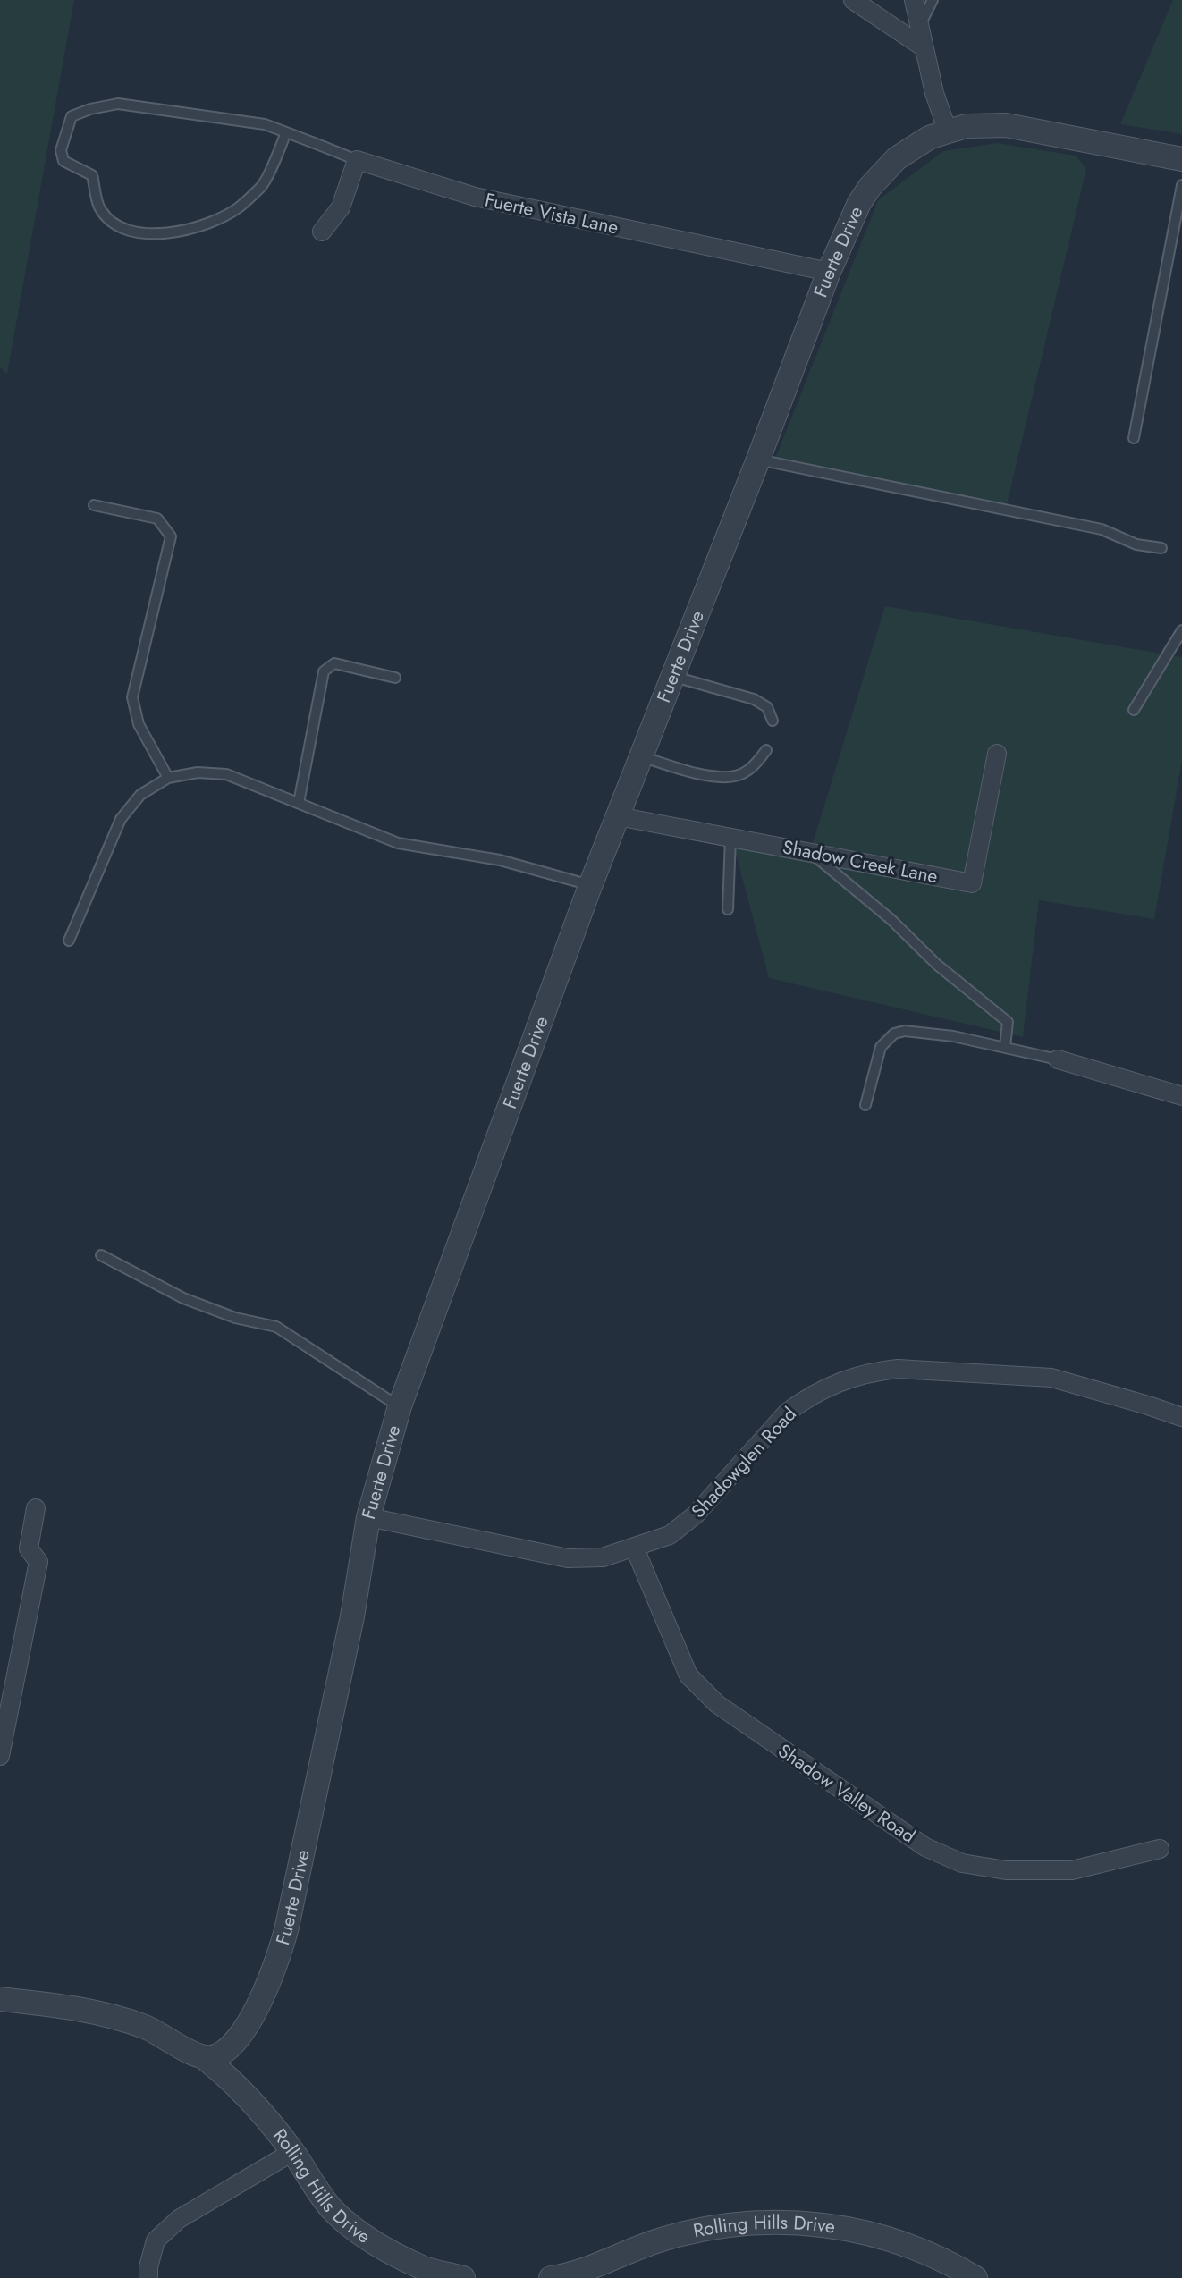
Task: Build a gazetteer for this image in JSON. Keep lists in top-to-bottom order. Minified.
{"streets":{"street":["Fuerte Vista Lane","Fuerte Drive","Shadow Creek Lane","Shadowglen Road","Shadow Valley Road","Rolling Hills Drive"]},"crossings":[["Fuerte Vista Lane","Fuerte Drive"],["Fuerte Drive","Shadow Creek Lane"],["Fuerte Drive","Shadowglen Road"],["Fuerte Drive","Rolling Hills Drive"],["Shadowglen Road","Shadow Valley Road"]]}
